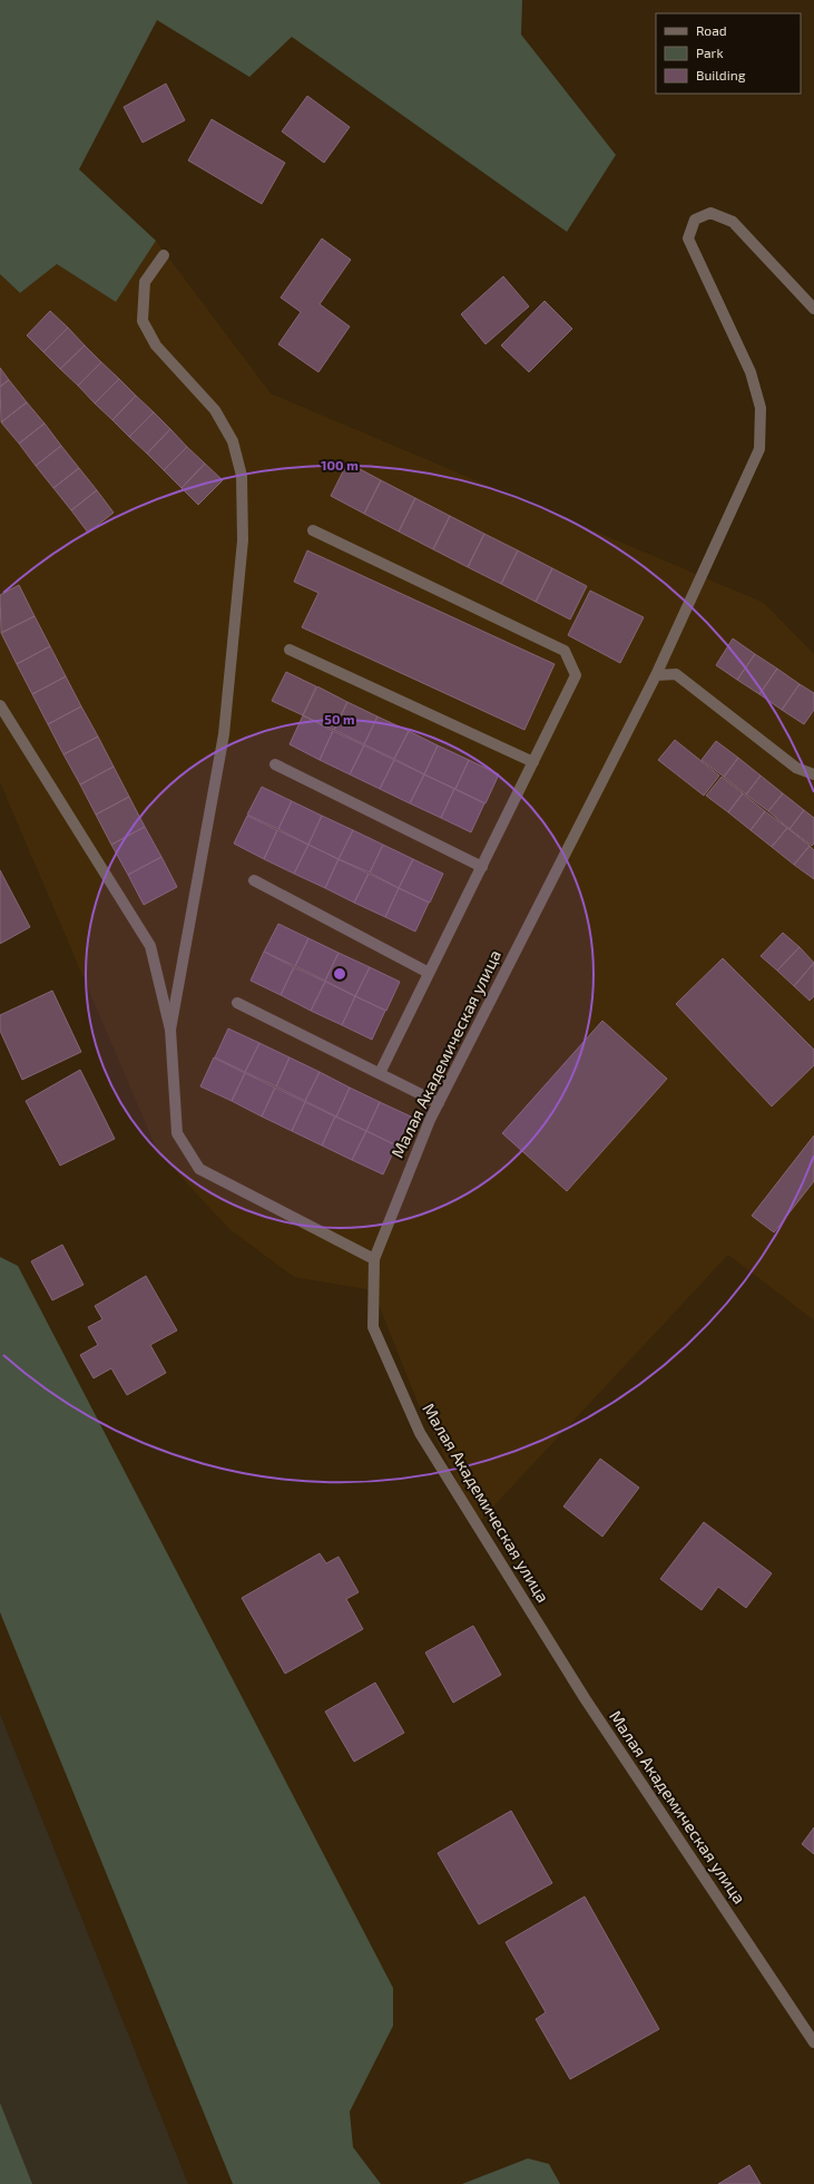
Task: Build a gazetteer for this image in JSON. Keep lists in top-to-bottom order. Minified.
{"streets":{"street":["Малая Академическая улица"]},"legend":["Road","Park","Building"],"rings":["100 m","50 m"]}
